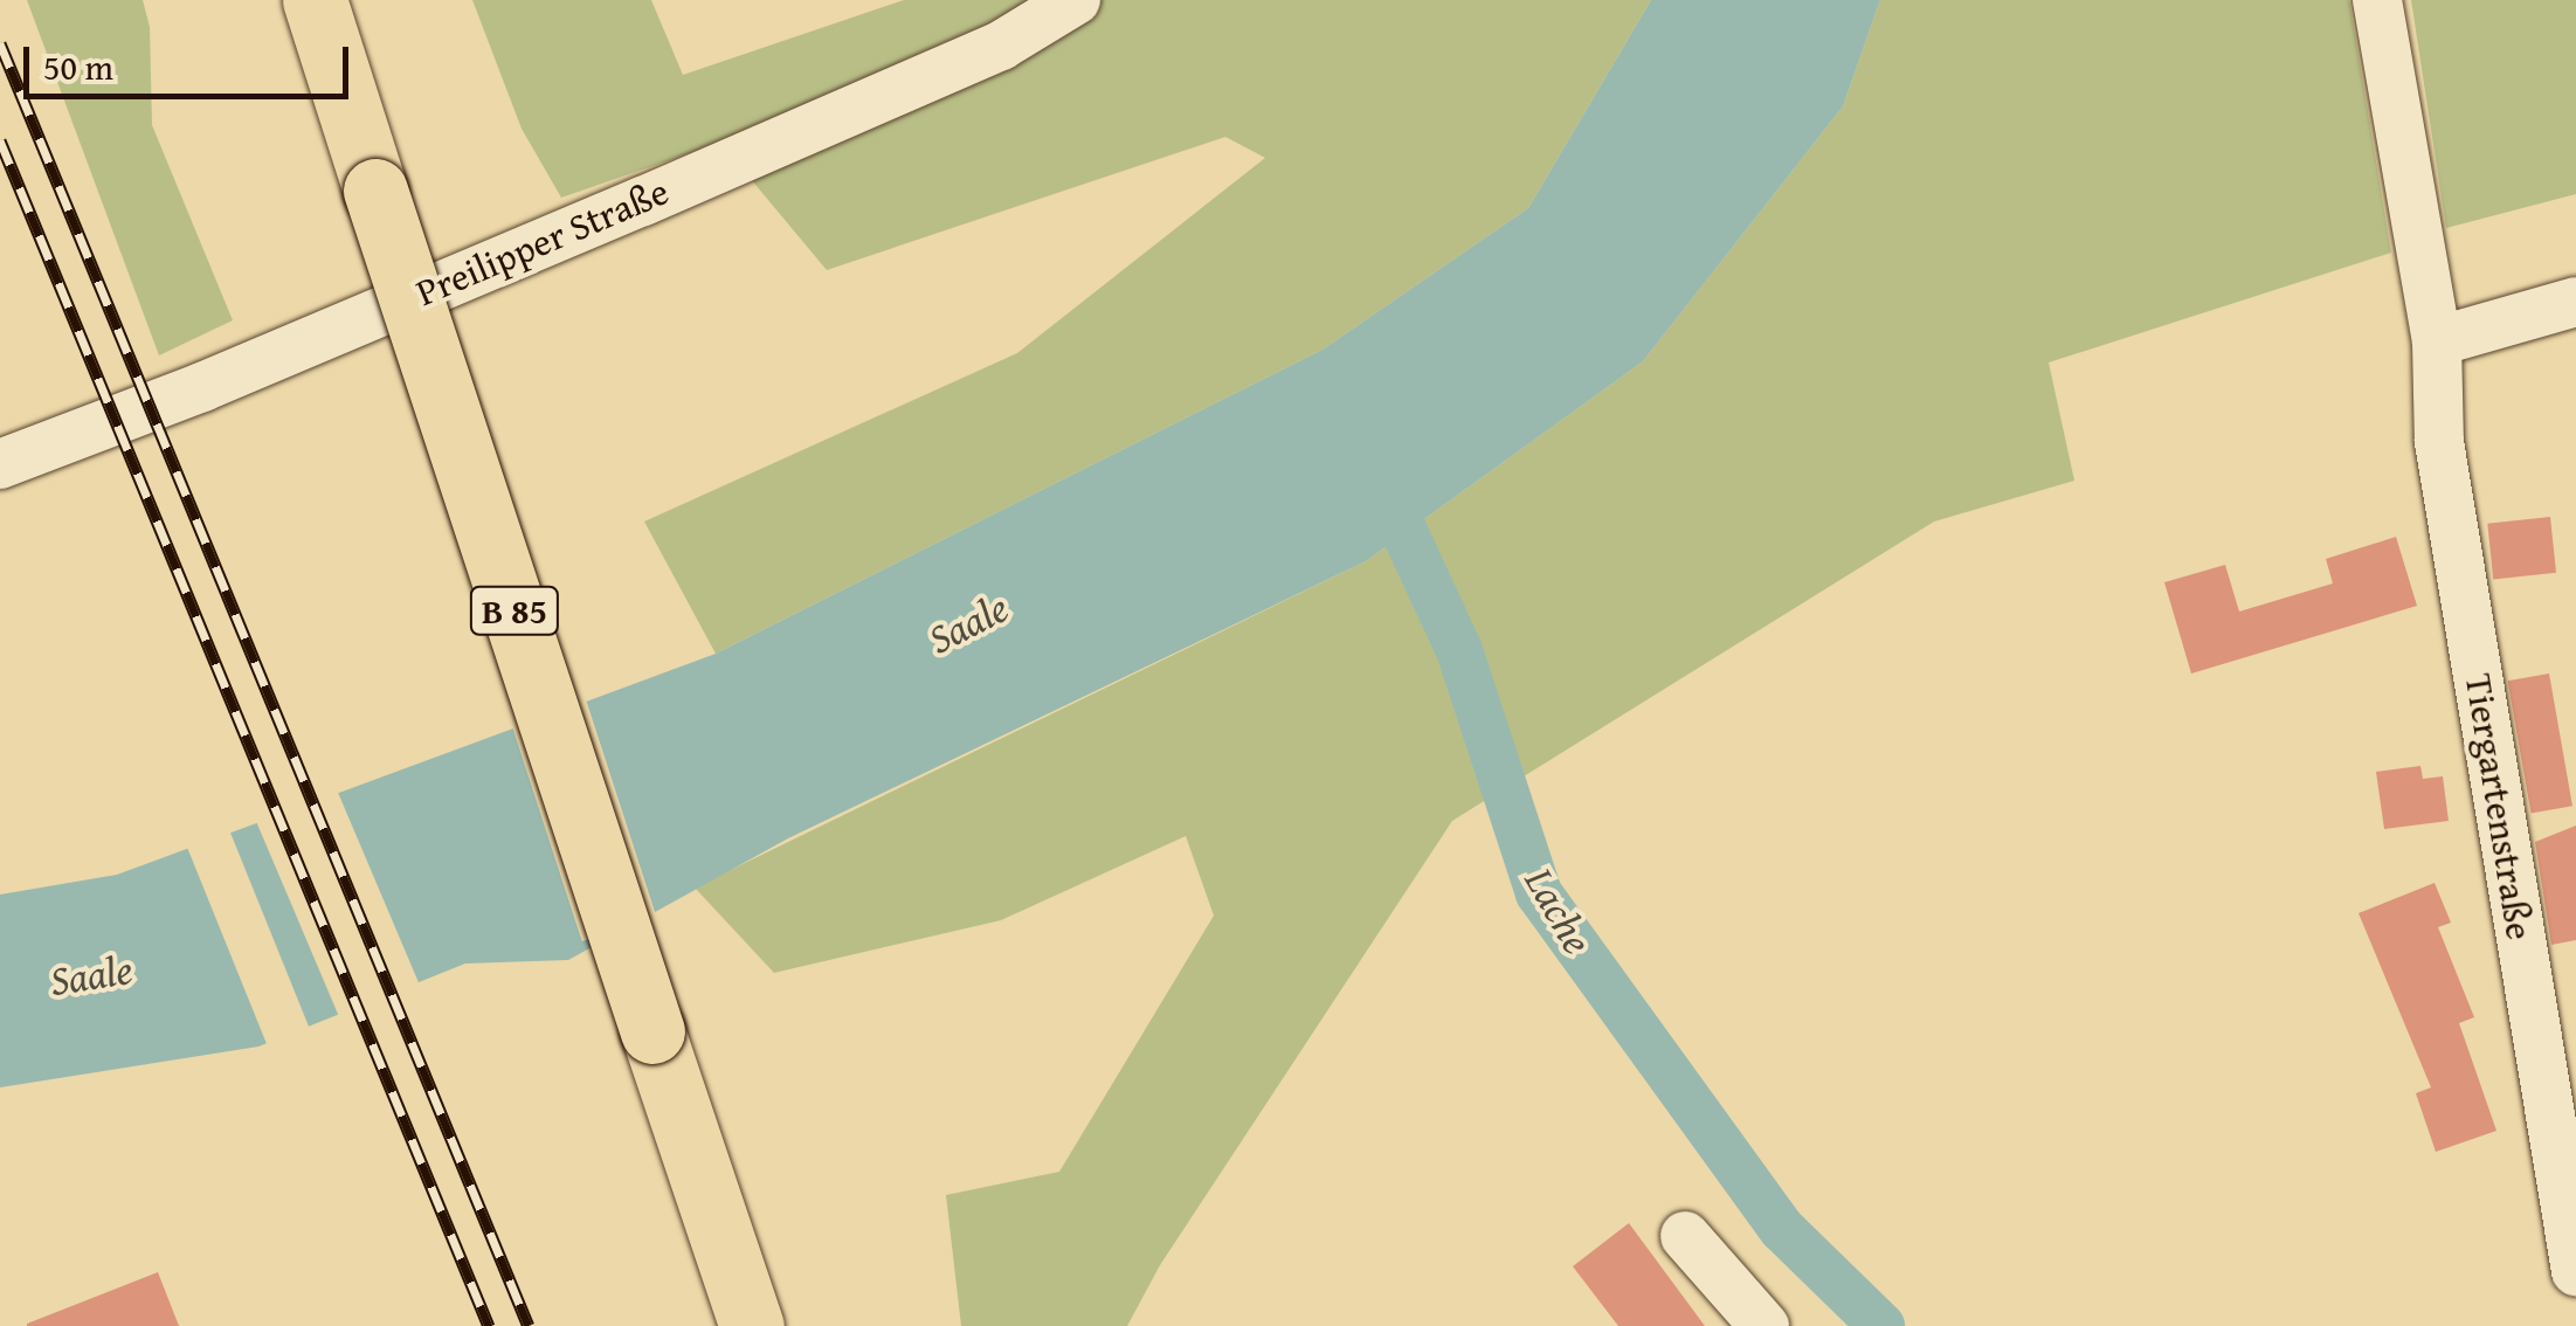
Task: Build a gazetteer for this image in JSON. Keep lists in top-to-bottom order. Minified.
{"streets":{"main road":["B 85"],"street":["Preilipper Straße","Tiergartenstraße"]},"water":["Saale","Lache"],"scale_bar":"50 m"}
